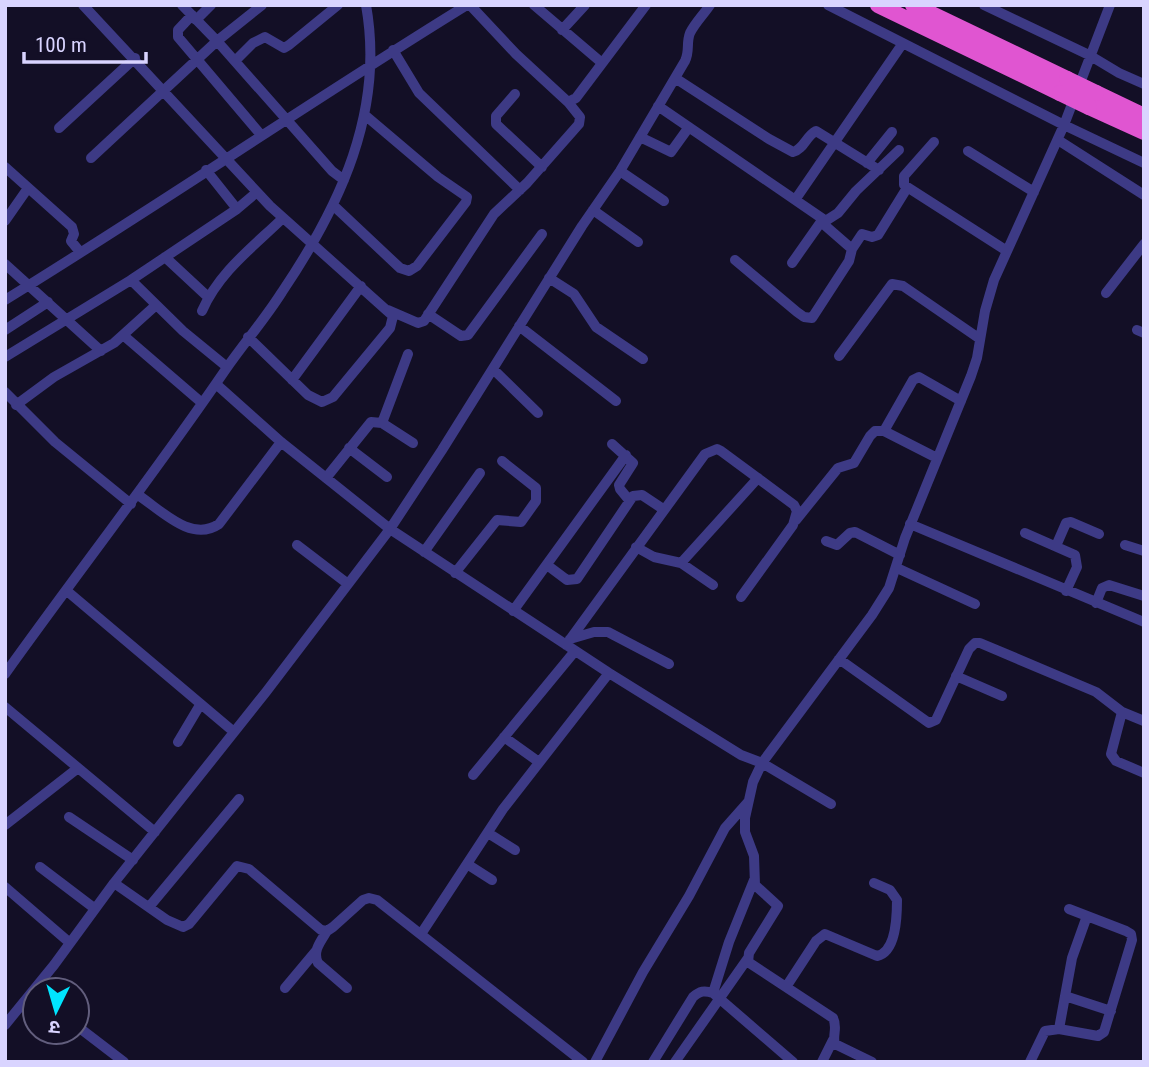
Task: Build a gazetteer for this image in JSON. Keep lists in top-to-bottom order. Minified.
{"scale_bar":"100 m","north":"bottom"}
